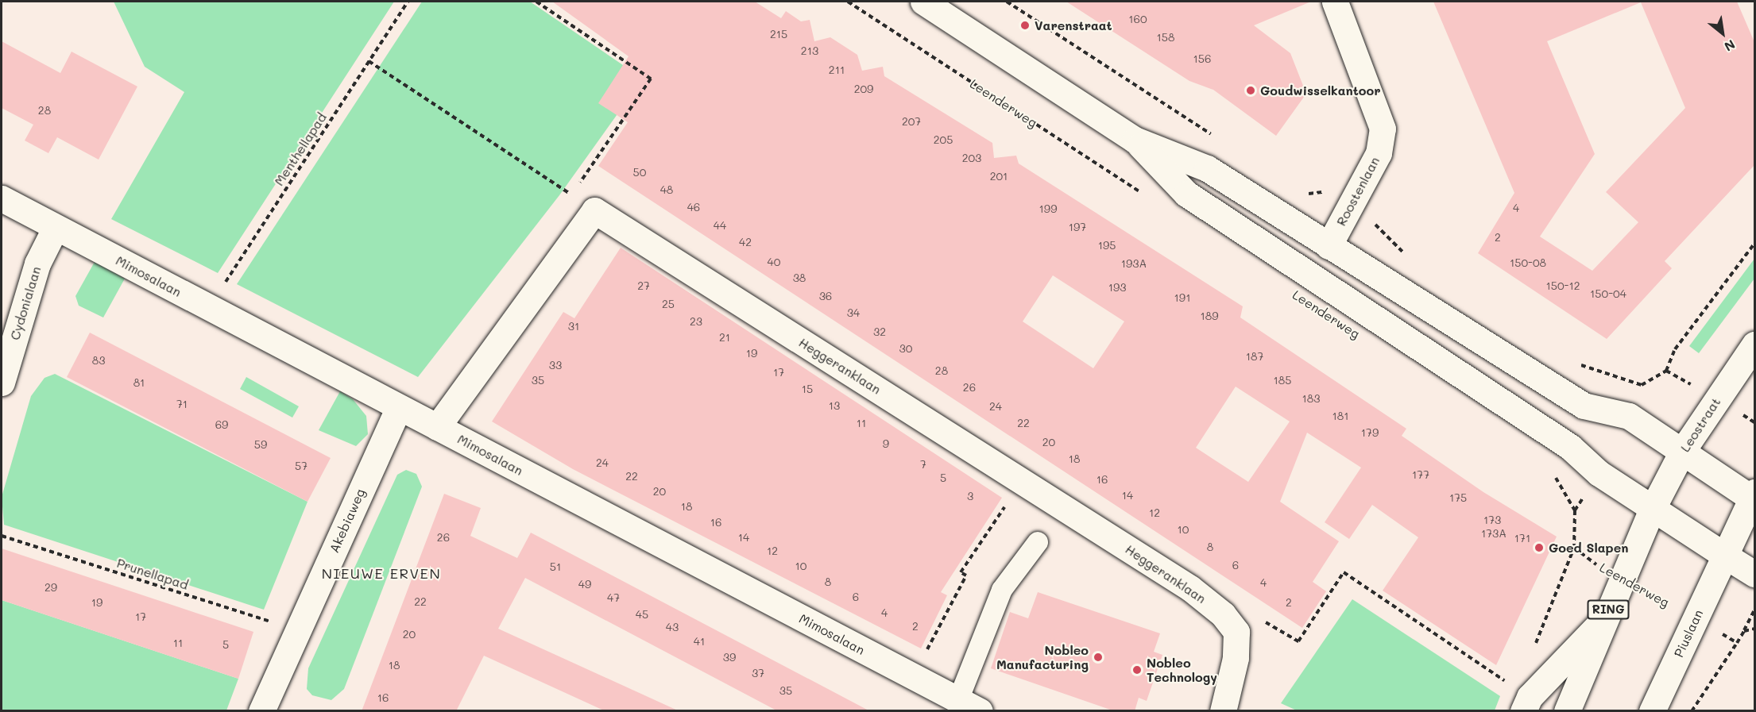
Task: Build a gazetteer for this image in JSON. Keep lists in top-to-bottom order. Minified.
{"streets":{"street":["Leenderweg","Roostenlaan","Mimosalaan","Cydonialaan","Heggeranklaan","Leostraat","Akebiaweg","RING","Piuslaan"],"path":["Menthellapad","Prunellapad"]},"crossings":[["Leenderweg","Roostenlaan"],["Leenderweg","Leostraat"],["Leenderweg","RING"],["Leenderweg","Piuslaan"],["Menthellapad","Mimosalaan"],["Mimosalaan","Cydonialaan"],["Mimosalaan","Heggeranklaan"],["Mimosalaan","Akebiaweg"],["Leostraat","RING"],["Akebiaweg","Prunellapad"]],"districts":["NIEUWE ERVEN"],"places":["Varenstraat","Goudwisselkantoor","Goed Slapen","Nobleo Manufacturing","Nobleo Technology"],"house_numbers":["160","215","158","213","156","211","209","28","207","205","203","50","201","48","46","4","199","44","197","2","42","195","40","150-08","193A","38","27","150-12","193","150-04","36","191","25","34","189","23","31","32","21","30","19","187","83","33","28","17","35","185","81","26","15","183","71","13","24","181","11","22","69","179","20","9","59","18","24","7","57","177","22","5","16","20","14","3","175","18","12","173","16","10","173A","26","14","171","8","12","6","10","51","8","4","49","29","6","47","22","19","2","4","45","17","2","43","20","41","11","5","39","18","37","35","16"],"north":"bottom right"}
